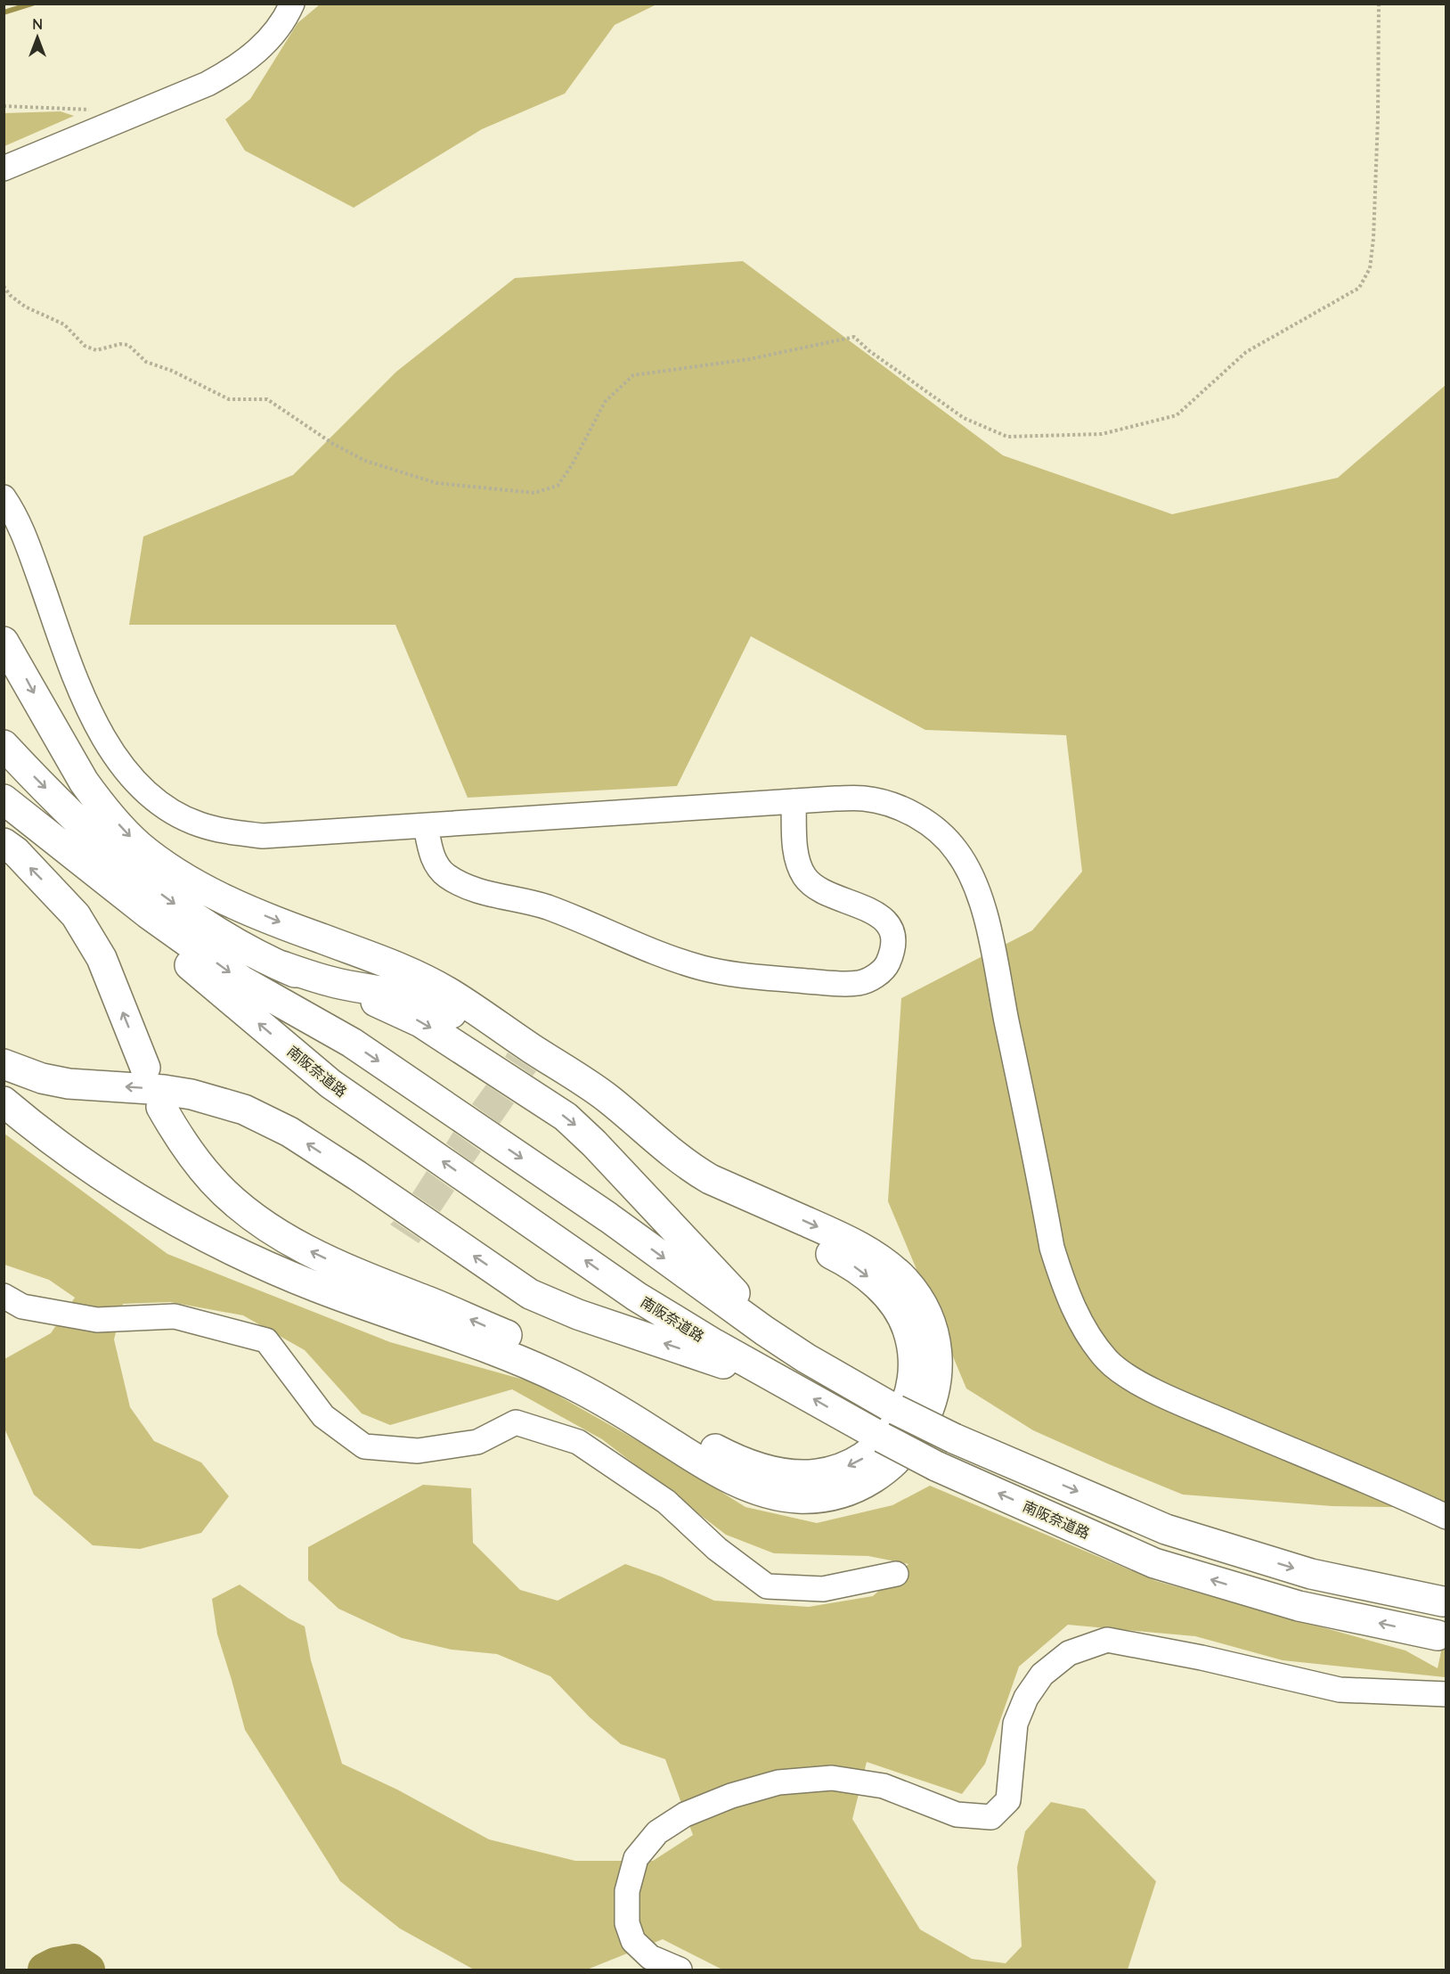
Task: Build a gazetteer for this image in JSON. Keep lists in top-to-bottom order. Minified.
{"streets":{"highway":["南阪奈道路"]},"north":"top"}
